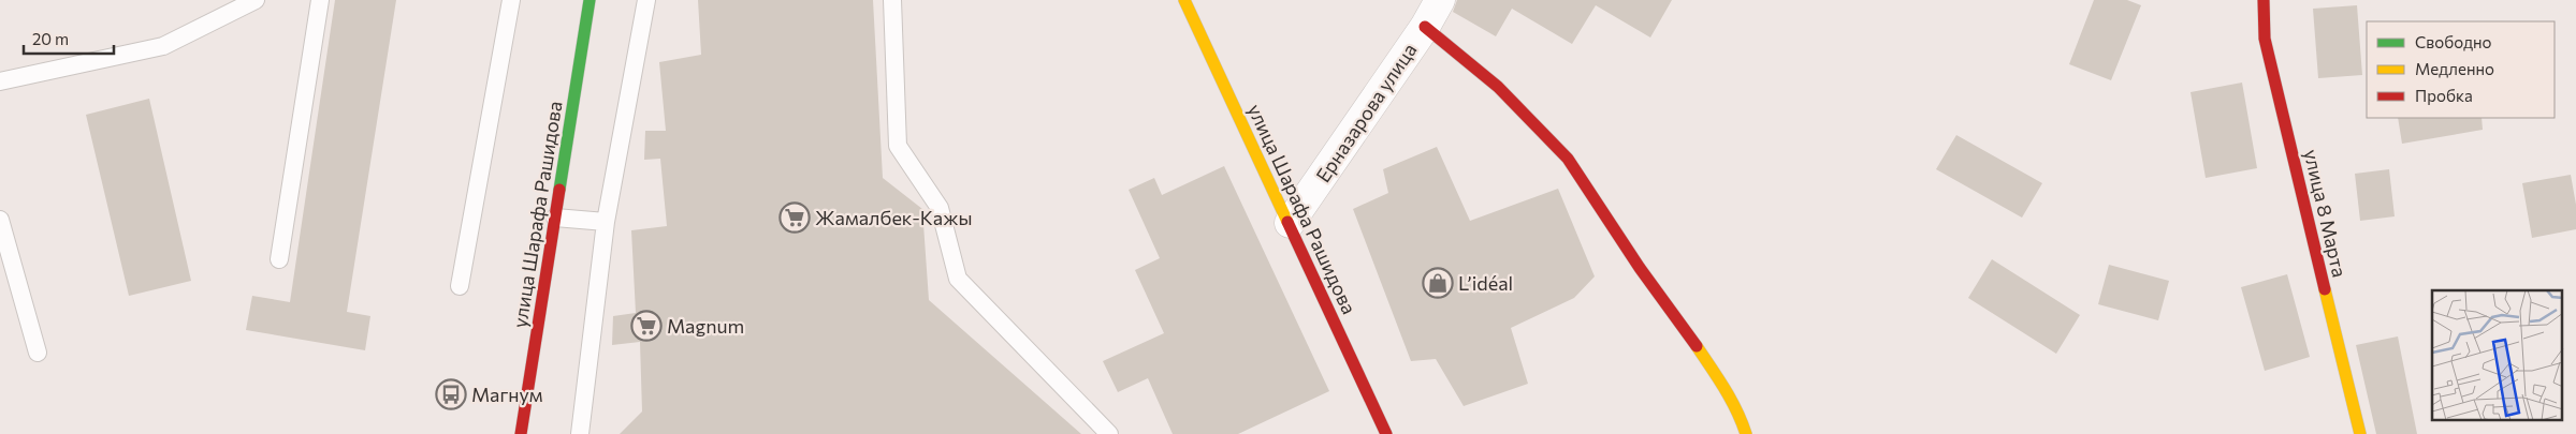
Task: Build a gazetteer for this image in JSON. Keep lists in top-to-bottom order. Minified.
{"streets":{"street":["Ерназарова улица","улица Шарафа Рашидова","улица 8 Марта"]},"crossings":[["Ерназарова улица","улица Шарафа Рашидова"]],"places":{"supermarket":["Жамалбек-Кажы","Magnum"],"shop":["L’idéal"],"bus stop":["Магнум"]},"legend":["Свободно","Медленно","Пробка"],"scale_bar":"20 m"}
